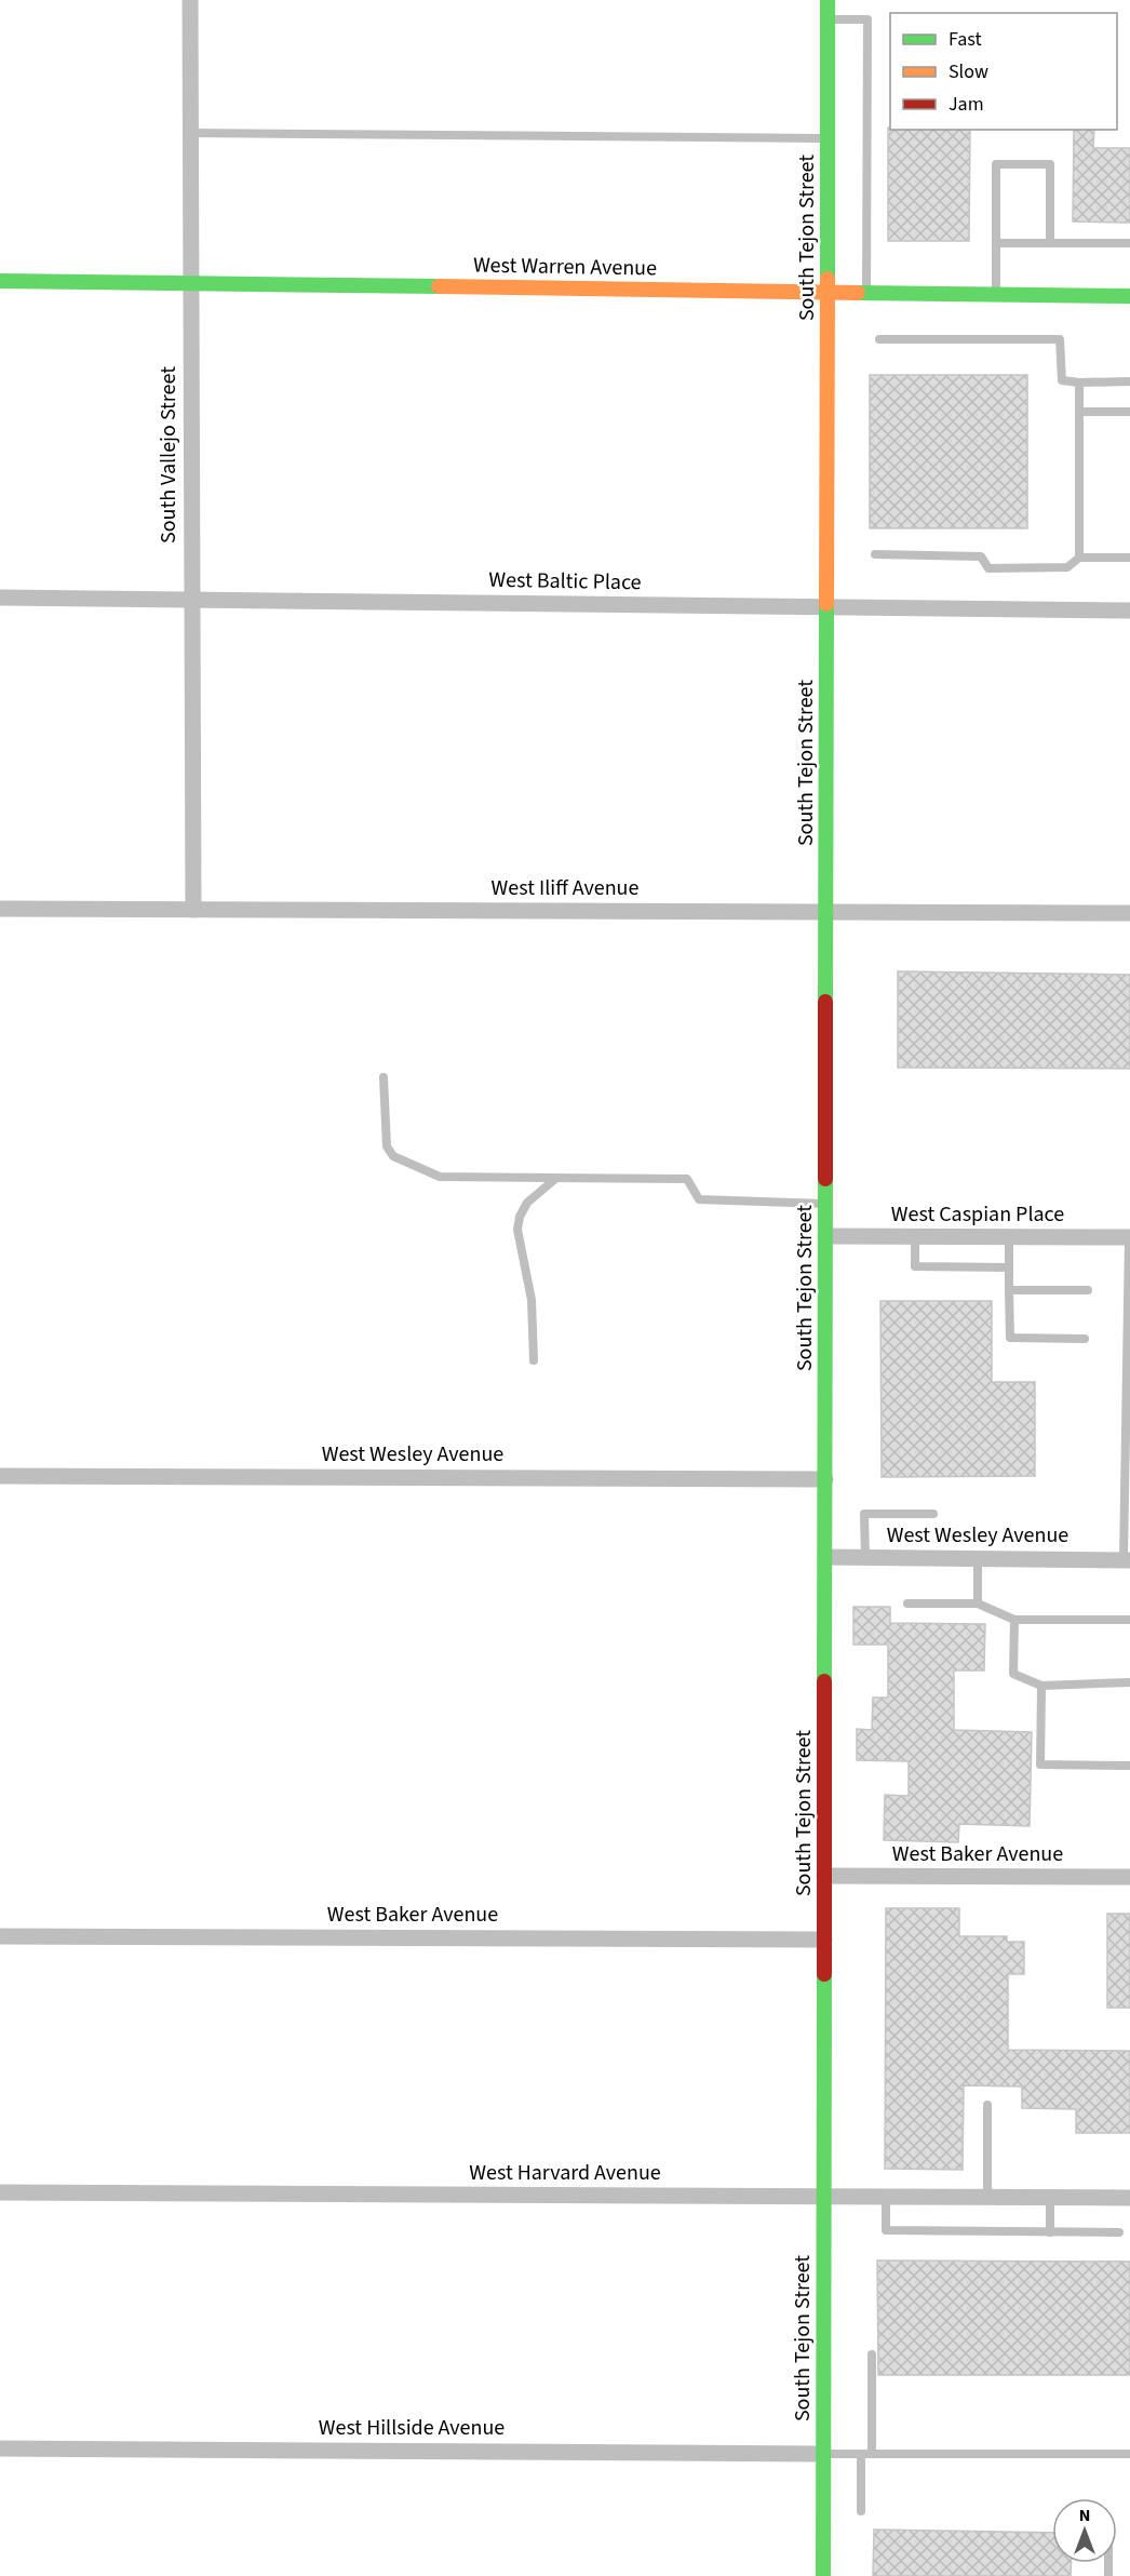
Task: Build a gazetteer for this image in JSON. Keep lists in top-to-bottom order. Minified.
{"streets":{"street":["South Tejon Street","West Warren Avenue","South Vallejo Street","West Baltic Place","West Iliff Avenue","West Caspian Place","West Wesley Avenue","West Baker Avenue","West Harvard Avenue","West Hillside Avenue"]},"crossings":[["South Tejon Street","West Warren Avenue"],["South Tejon Street","West Baltic Place"],["South Tejon Street","West Iliff Avenue"],["South Tejon Street","West Caspian Place"],["South Tejon Street","West Wesley Avenue"],["South Tejon Street","West Baker Avenue"],["South Tejon Street","West Harvard Avenue"],["South Tejon Street","West Hillside Avenue"],["West Warren Avenue","South Vallejo Street"],["South Vallejo Street","West Baltic Place"],["South Vallejo Street","West Iliff Avenue"]],"legend":["Fast","Slow","Jam"],"north":"top"}
